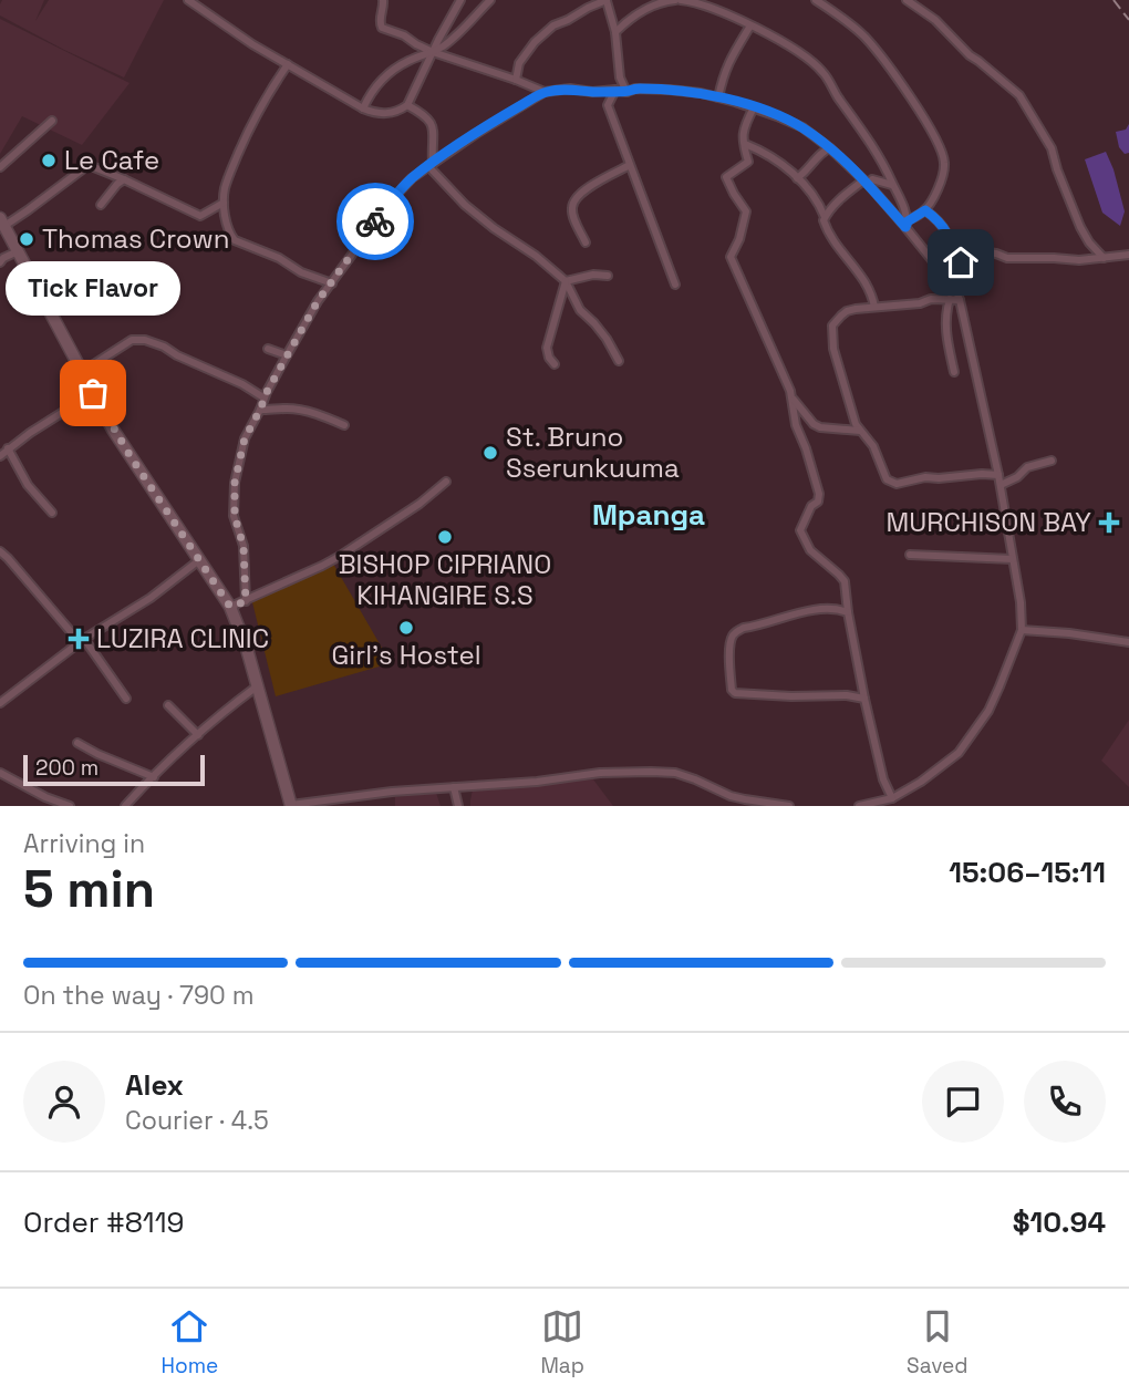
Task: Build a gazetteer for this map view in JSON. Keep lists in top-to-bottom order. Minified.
{"districts":["Mpanga"],"places":{"other":["Le Cafe","Thomas Crown","Tick Flavor","St. Bruno Sserunkuuma","BISHOP CIPRIANO KIHANGIRE S.S","Girl's Hostel"],"health":["MURCHISON BAY","LUZIRA CLINIC"]},"scale_bar":"200 m","page":{"bubble":"Tick Flavor","scale":"200 m","heading":["5 min","Arriving in","15:06–15:11"],"panel":["Alex","Courier · 4.5","Order #8119","$10.94"],"bar":"On the way · 790 m","tabs":["Home","Map","Saved"]}}
